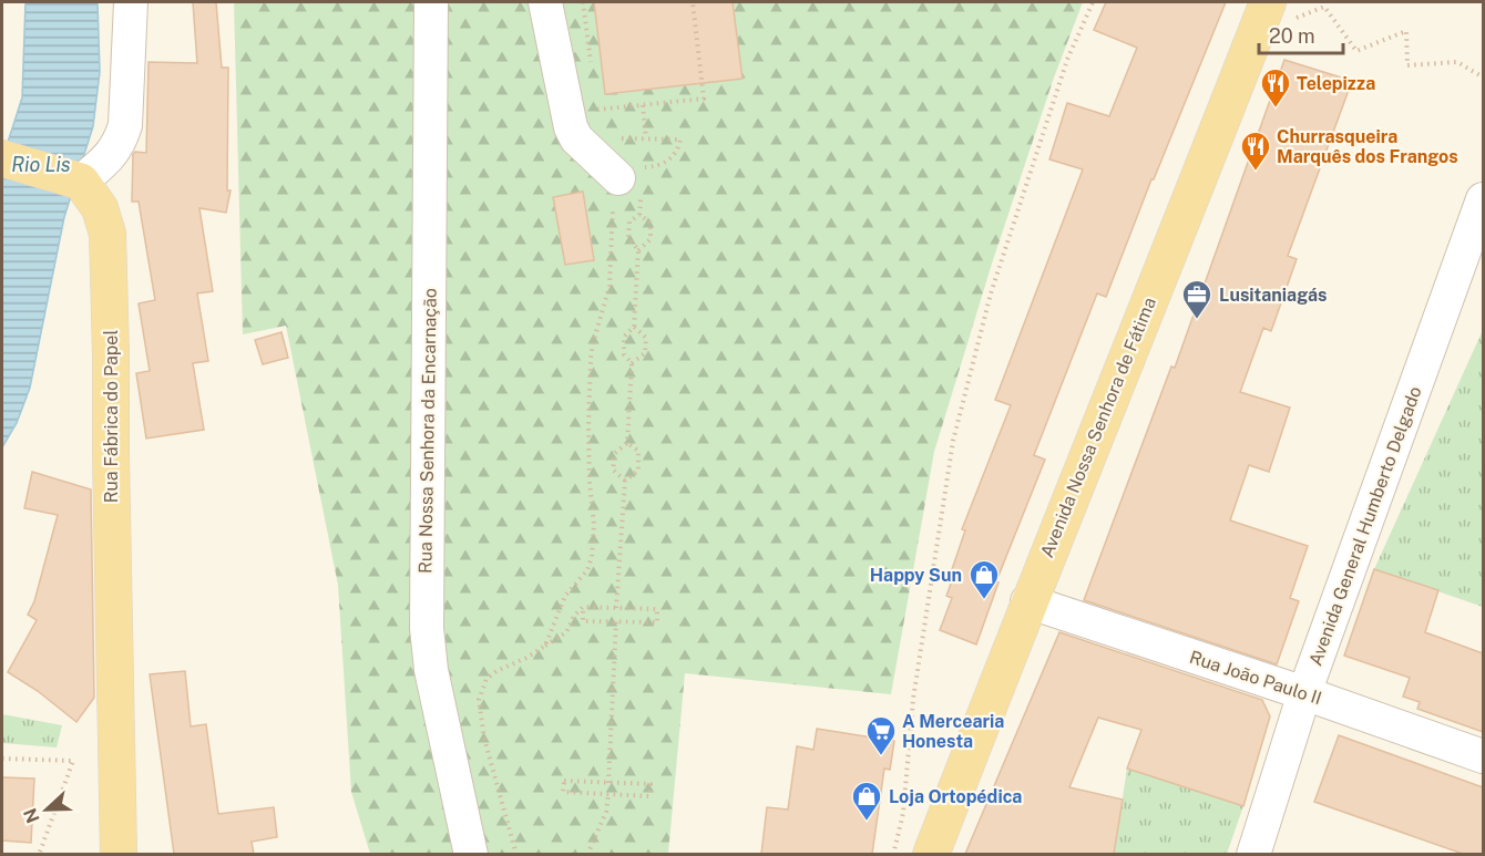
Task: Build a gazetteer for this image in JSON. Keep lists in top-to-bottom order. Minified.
{"streets":{"main road":["Rua Fábrica do Papel","Avenida Nossa Senhora de Fátima"],"street":["Rua Nossa Senhora da Encarnação","Avenida General Humberto Delgado","Rua João Paulo II"]},"crossings":[["Avenida Nossa Senhora de Fátima","Rua João Paulo II"],["Avenida General Humberto Delgado","Rua João Paulo II"]],"water":["Rio Lis"],"places":{"restaurant":["Telepizza","Churrasqueira Marquês dos Frangos"],"office":["Lusitaniagás"],"shop":["Happy Sun","Loja Ortopédica"],"supermarket":["A Mercearia Honesta"]},"scale_bar":"20 m","north":"left"}
